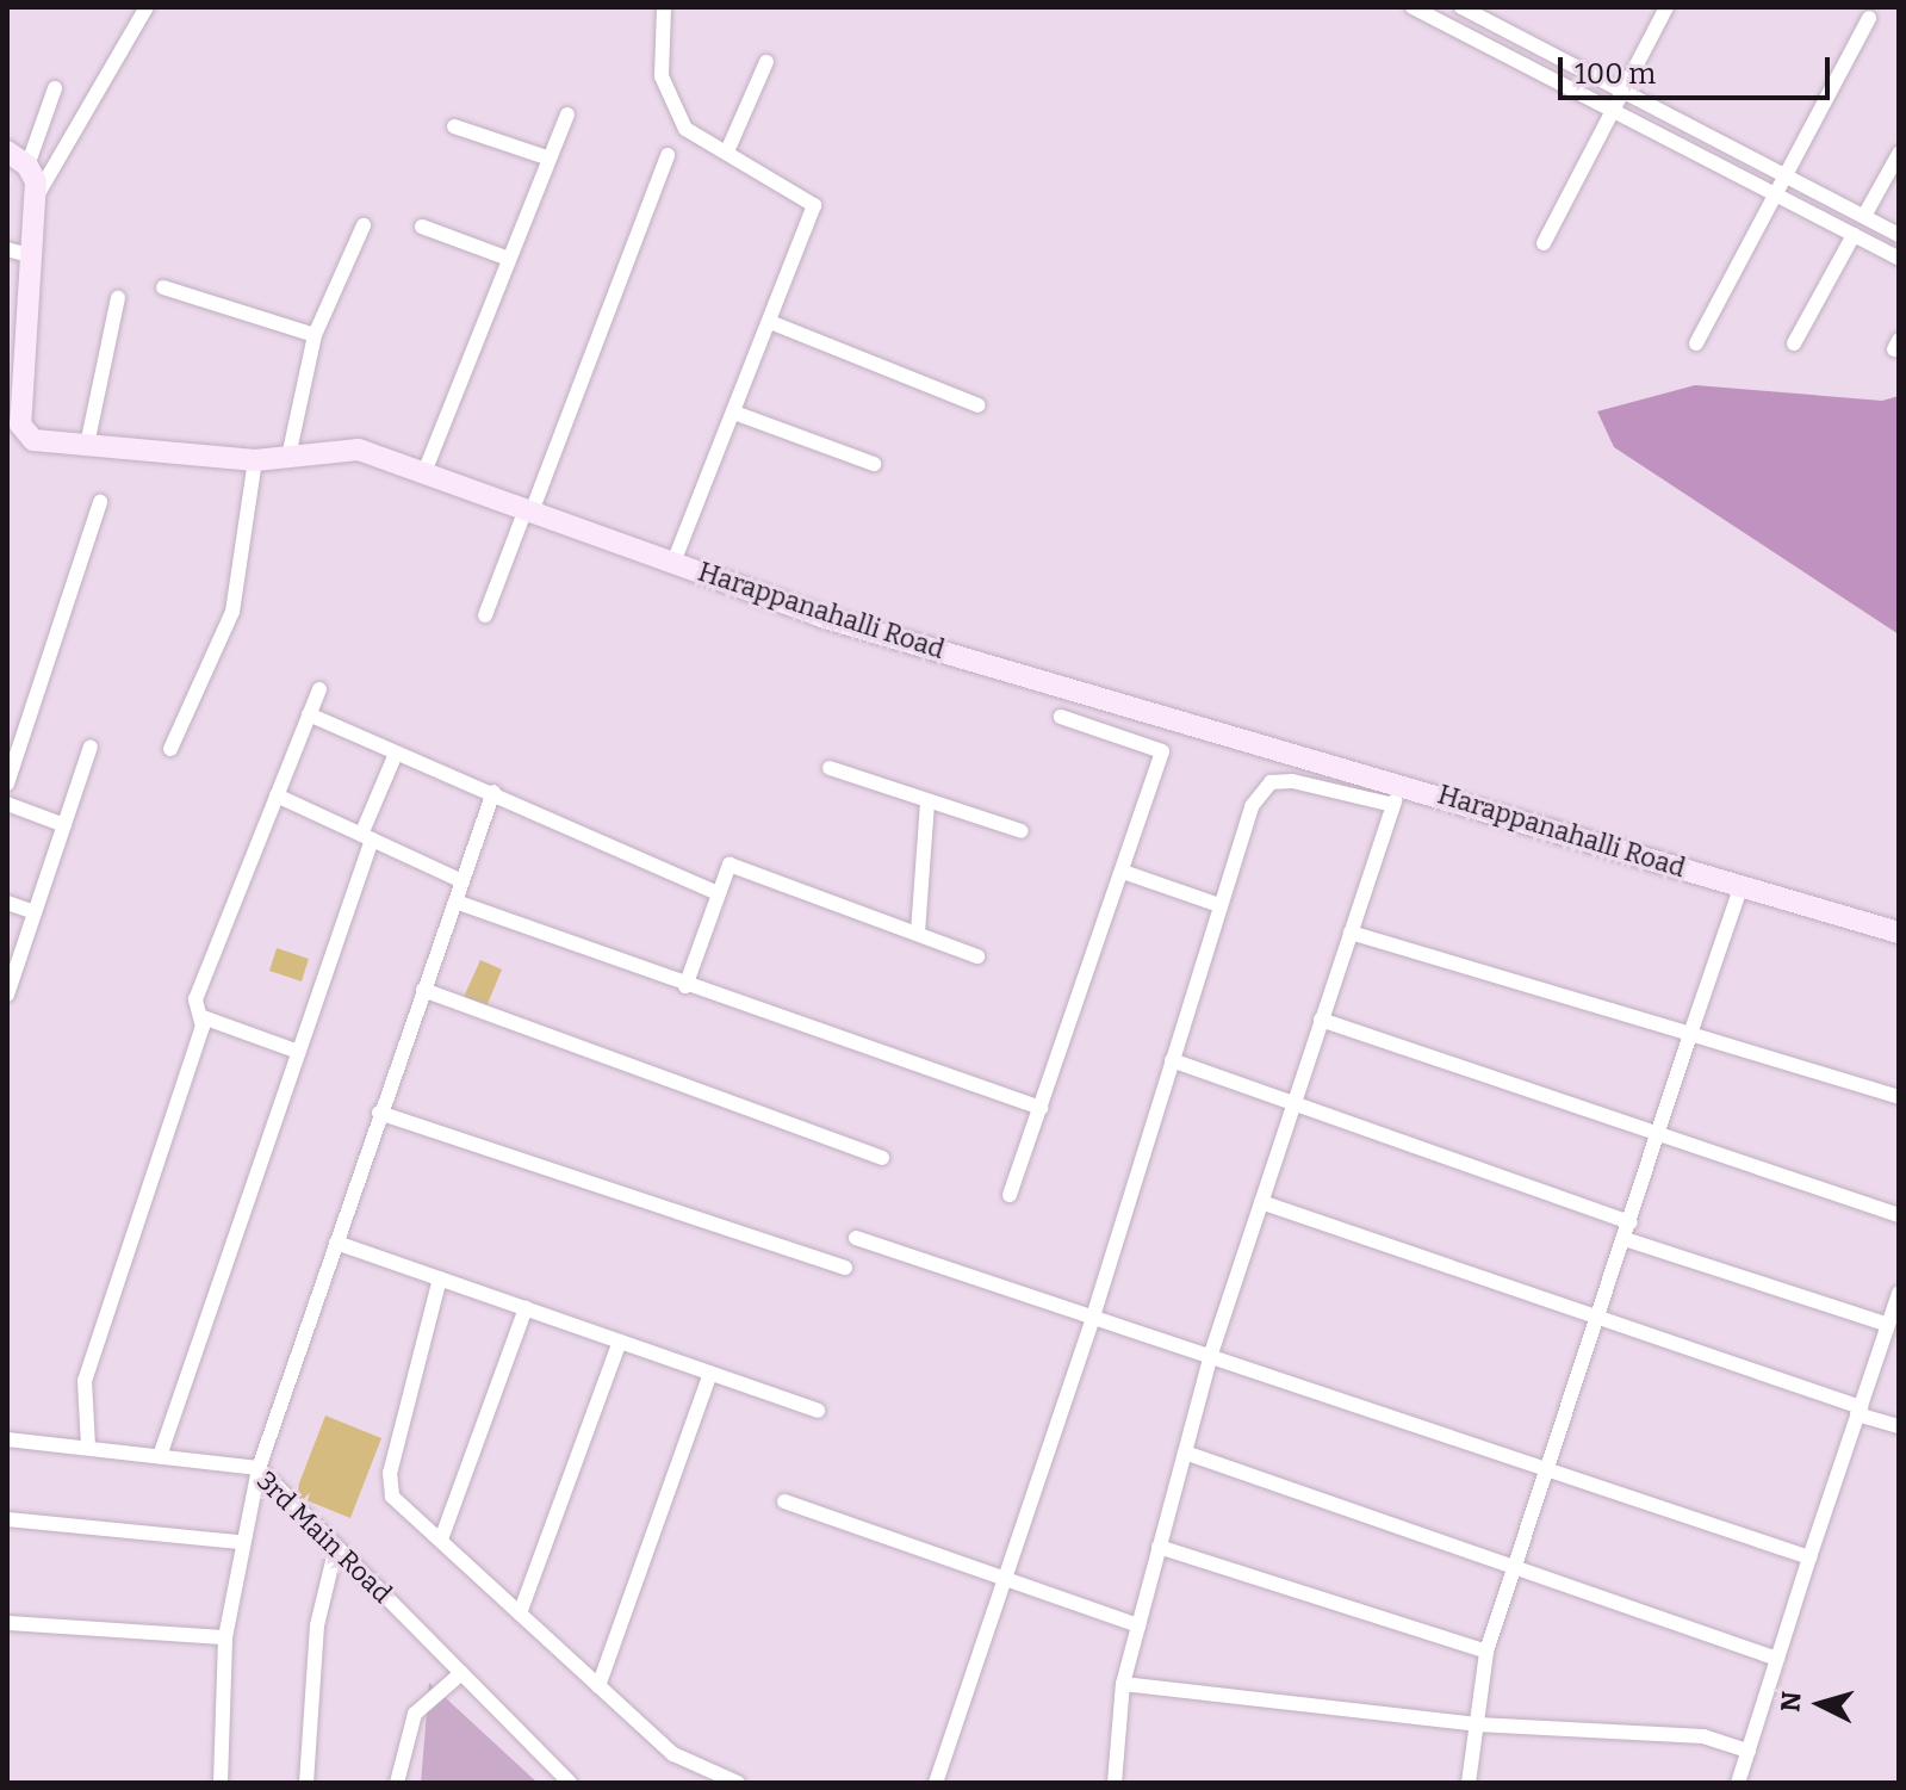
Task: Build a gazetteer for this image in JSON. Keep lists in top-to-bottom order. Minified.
{"streets":{"street":["Harappanahalli Road","3rd Main Road"]},"scale_bar":"100 m","north":"left"}
